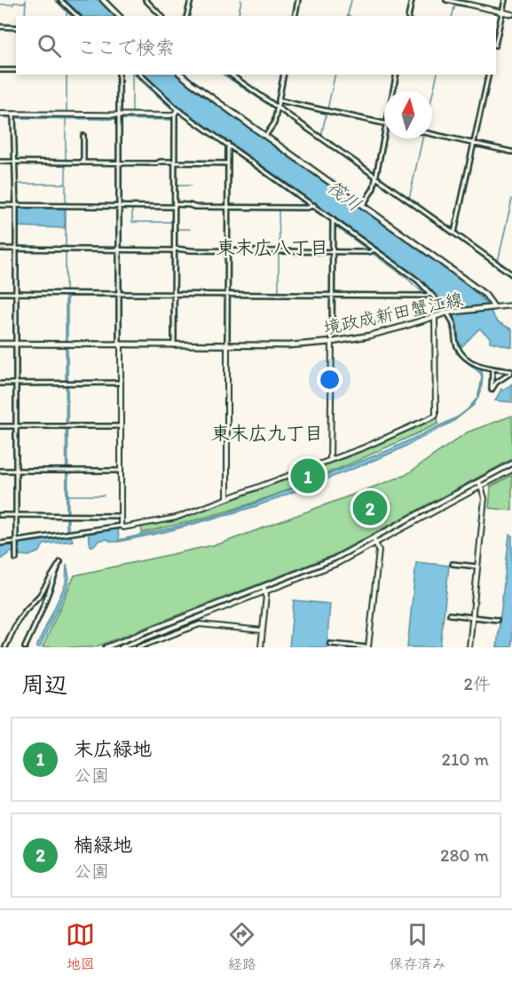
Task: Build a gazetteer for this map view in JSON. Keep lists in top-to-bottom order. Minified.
{"streets":{"main road":["境政成新田蟹江線"]},"districts":["東末広八丁目","東末広九丁目"],"water":["筏川"],"north":"top","page":{"search":"ここで検索","pins":["1","2"],"heading":["周辺","2件"],"list":[{"mark":"1","name":"末広緑地","note":"公園","value":"210 m"},{"mark":"2","name":"楠緑地","note":"公園","value":"280 m"}],"nav":["地図","経路","保存済み"]}}
